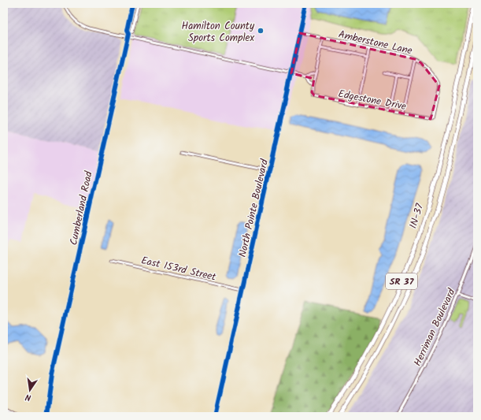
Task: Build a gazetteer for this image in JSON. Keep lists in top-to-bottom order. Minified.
{"streets":{"highway":["IN-37","SR 37"],"street":["Amberstone Lane","Edgestone Drive","Cumberland Road","North Pointe Boulevard","East 153rd Street","Herriman Boulevard"]},"crossings":[["Amberstone Lane","Edgestone Drive"],["Amberstone Lane","North Pointe Boulevard"],["North Pointe Boulevard","East 153rd Street"]],"places":["Hamilton County Sports Complex"],"north":"bottom"}
